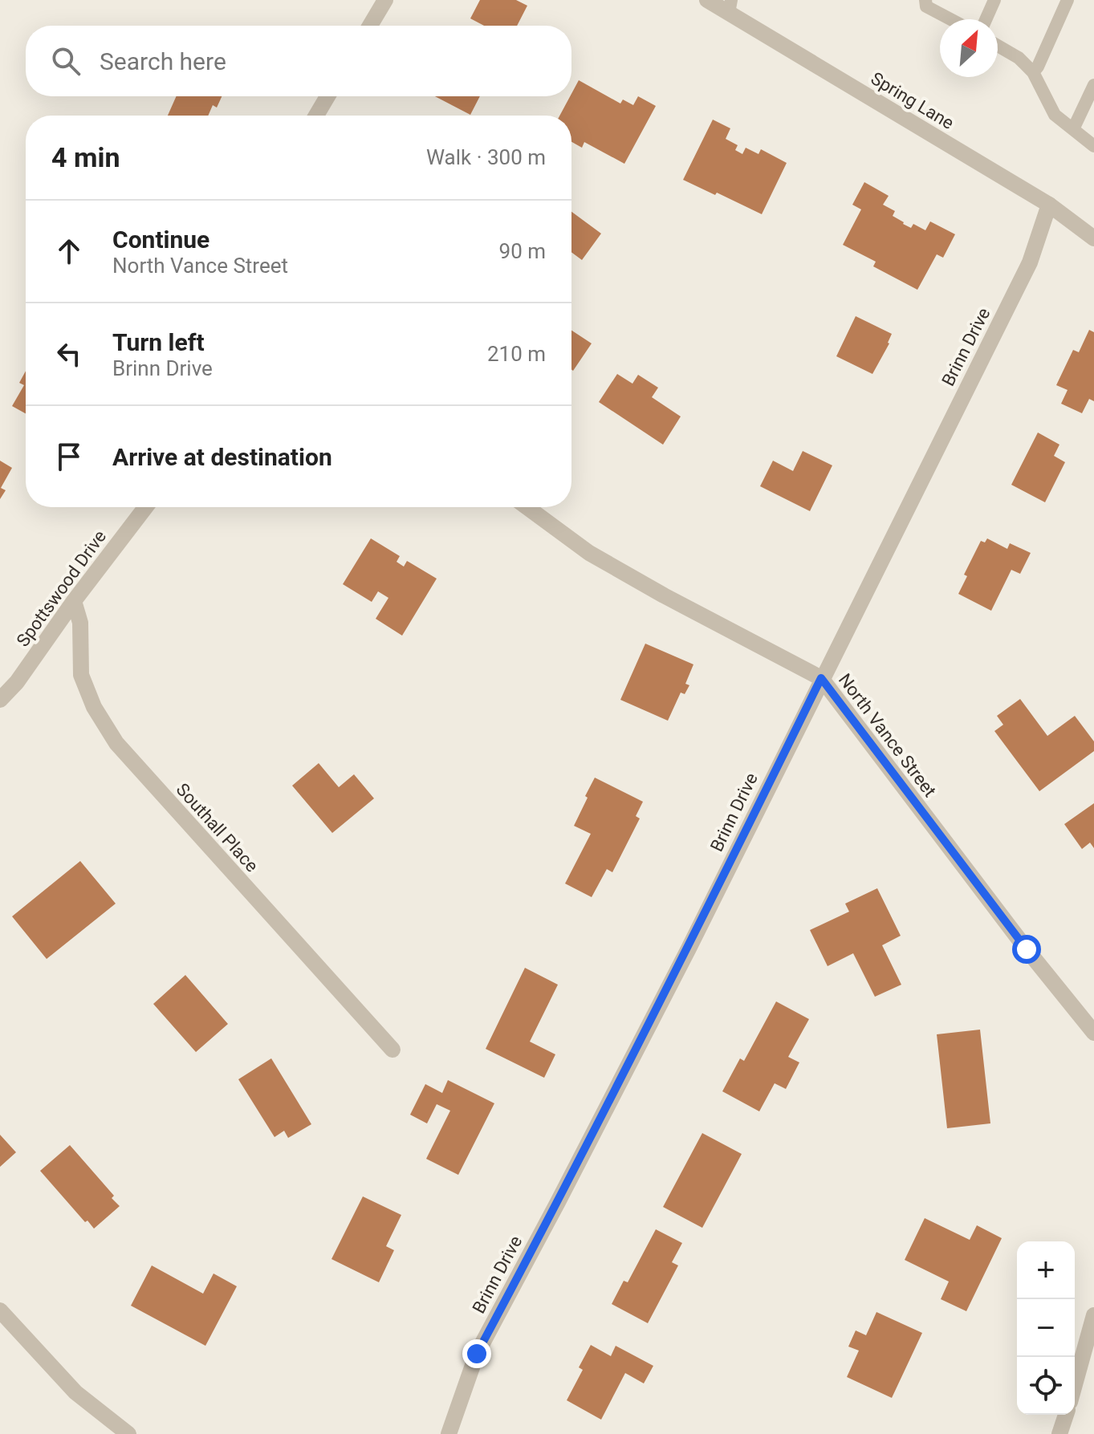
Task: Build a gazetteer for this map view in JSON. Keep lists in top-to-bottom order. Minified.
{"streets":{"street":["Spring Lane","Brinn Drive","Spottswood Drive","North Vance Street","Southall Place"]},"crossings":[["Spring Lane","Brinn Drive"],["Brinn Drive","North Vance Street"],["Spottswood Drive","Southall Place"]],"north":"top right","page":{"search":"Search here","heading":["4 min","Walk · 300 m"],"list":[["Continue","North Vance Street","90 m"],["Turn left","Brinn Drive","210 m"],"Arrive at destination"],"map_buttons":["+","−"]}}
